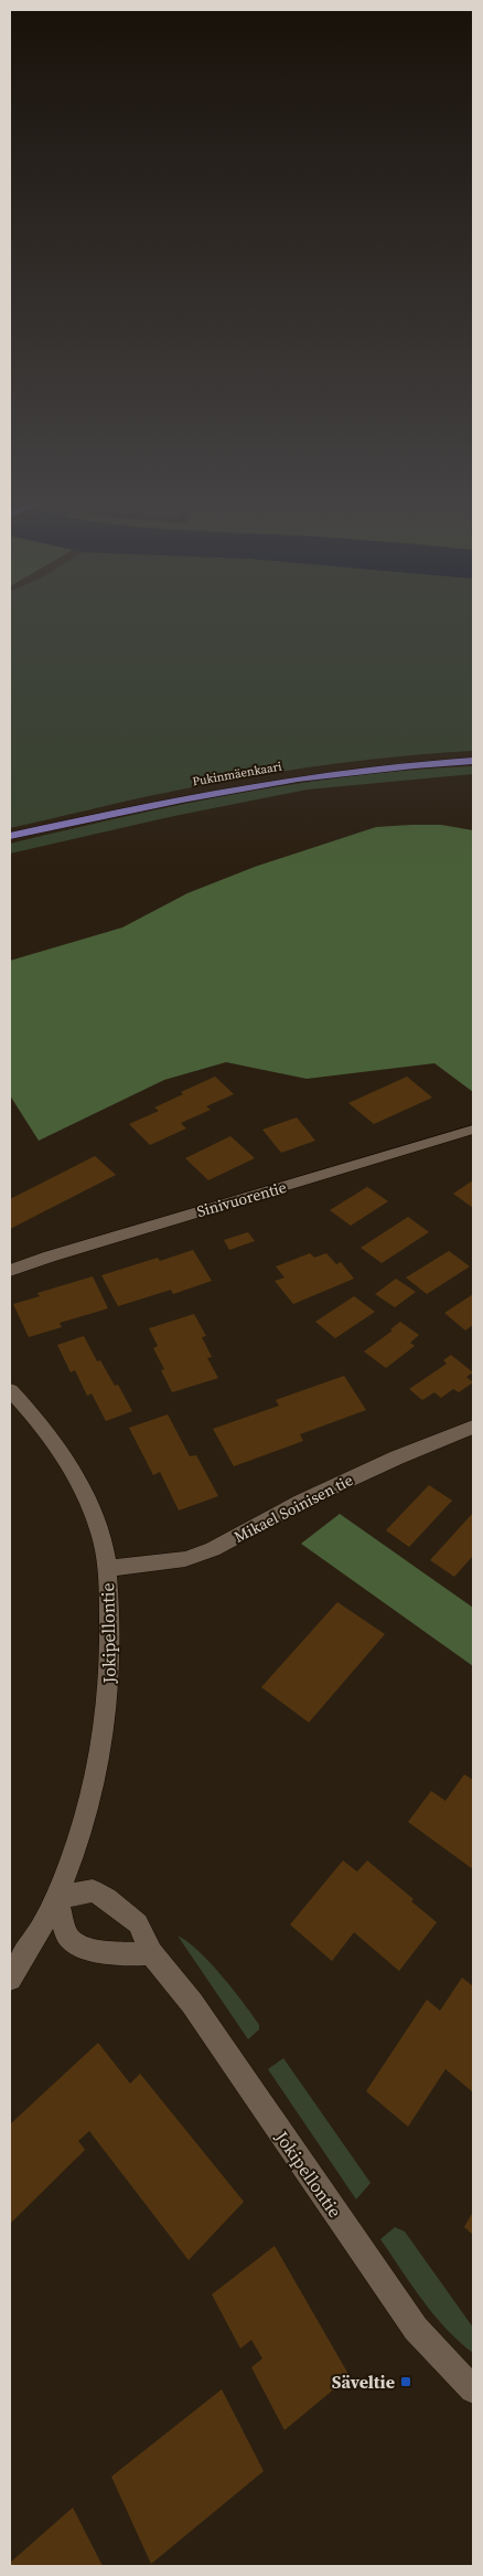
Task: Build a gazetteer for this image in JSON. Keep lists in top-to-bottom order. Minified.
{"streets":{"main road":["Pukinmäenkaari"],"street":["Sinivuorentie","Mikael Soinisen tie","Jokipellontie"]},"crossings":[["Mikael Soinisen tie","Jokipellontie"]],"places":{"transit":["Säveltie"]}}
